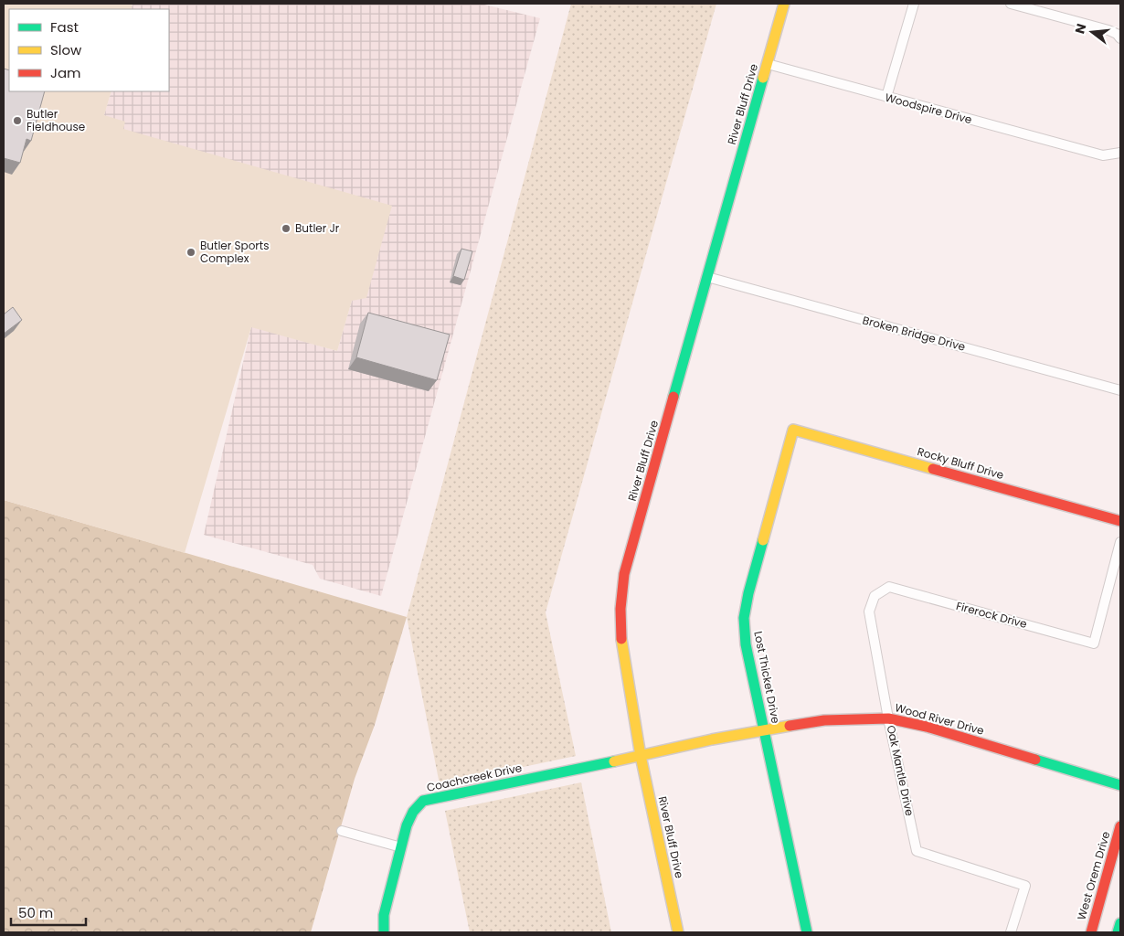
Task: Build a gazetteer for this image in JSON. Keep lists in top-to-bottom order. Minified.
{"streets":{"street":["River Bluff Drive","Woodspire Drive","Broken Bridge Drive","Rocky Bluff Drive","Firerock Drive","Lost Thicket Drive","Wood River Drive","Oak Mantle Drive","Coachcreek Drive","West Orem Drive"]},"crossings":[["River Bluff Drive","Woodspire Drive"],["River Bluff Drive","Broken Bridge Drive"],["River Bluff Drive","Wood River Drive"],["River Bluff Drive","Coachcreek Drive"],["Rocky Bluff Drive","Lost Thicket Drive"],["Firerock Drive","Oak Mantle Drive"],["Lost Thicket Drive","Wood River Drive"],["Wood River Drive","Oak Mantle Drive"],["Wood River Drive","Coachcreek Drive"]],"places":["Butler Fieldhouse","Butler Jr","Butler Sports Complex"],"legend":["Fast","Slow","Jam"],"scale_bar":"50 m","north":"left"}
